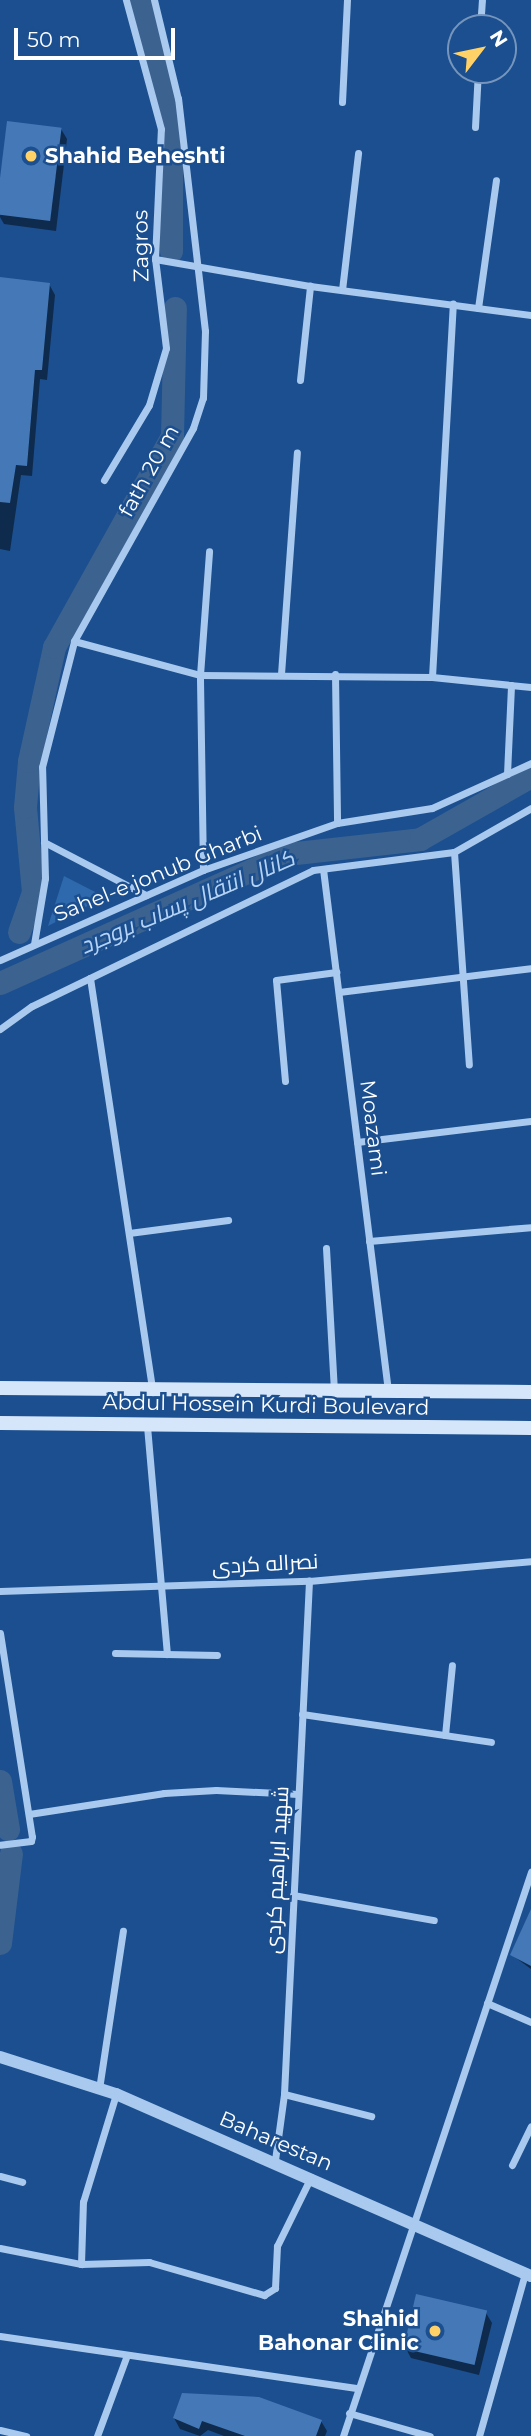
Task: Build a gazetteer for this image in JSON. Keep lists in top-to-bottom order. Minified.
{"streets":{"main road":["Abdul Hossein Kurdi Boulevard"],"street":["Zagros","fath 20 m","Sahel-e jonub Gharbi","Moazami","نصراله کردی","شهید ابراهیم کردی","Baharestan"]},"crossings":[["fath 20 m","Sahel-e jonub Gharbi"],["Moazami","Abdul Hossein Kurdi Boulevard"],["نصراله کردی","شهید ابراهیم کردی"],["شهید ابراهیم کردی","Baharestan"]],"water":["کانال انتقال پساب بروجرد"],"places":["Shahid Beheshti","Shahid Bahonar Clinic"],"scale_bar":"50 m","north":"top right"}
